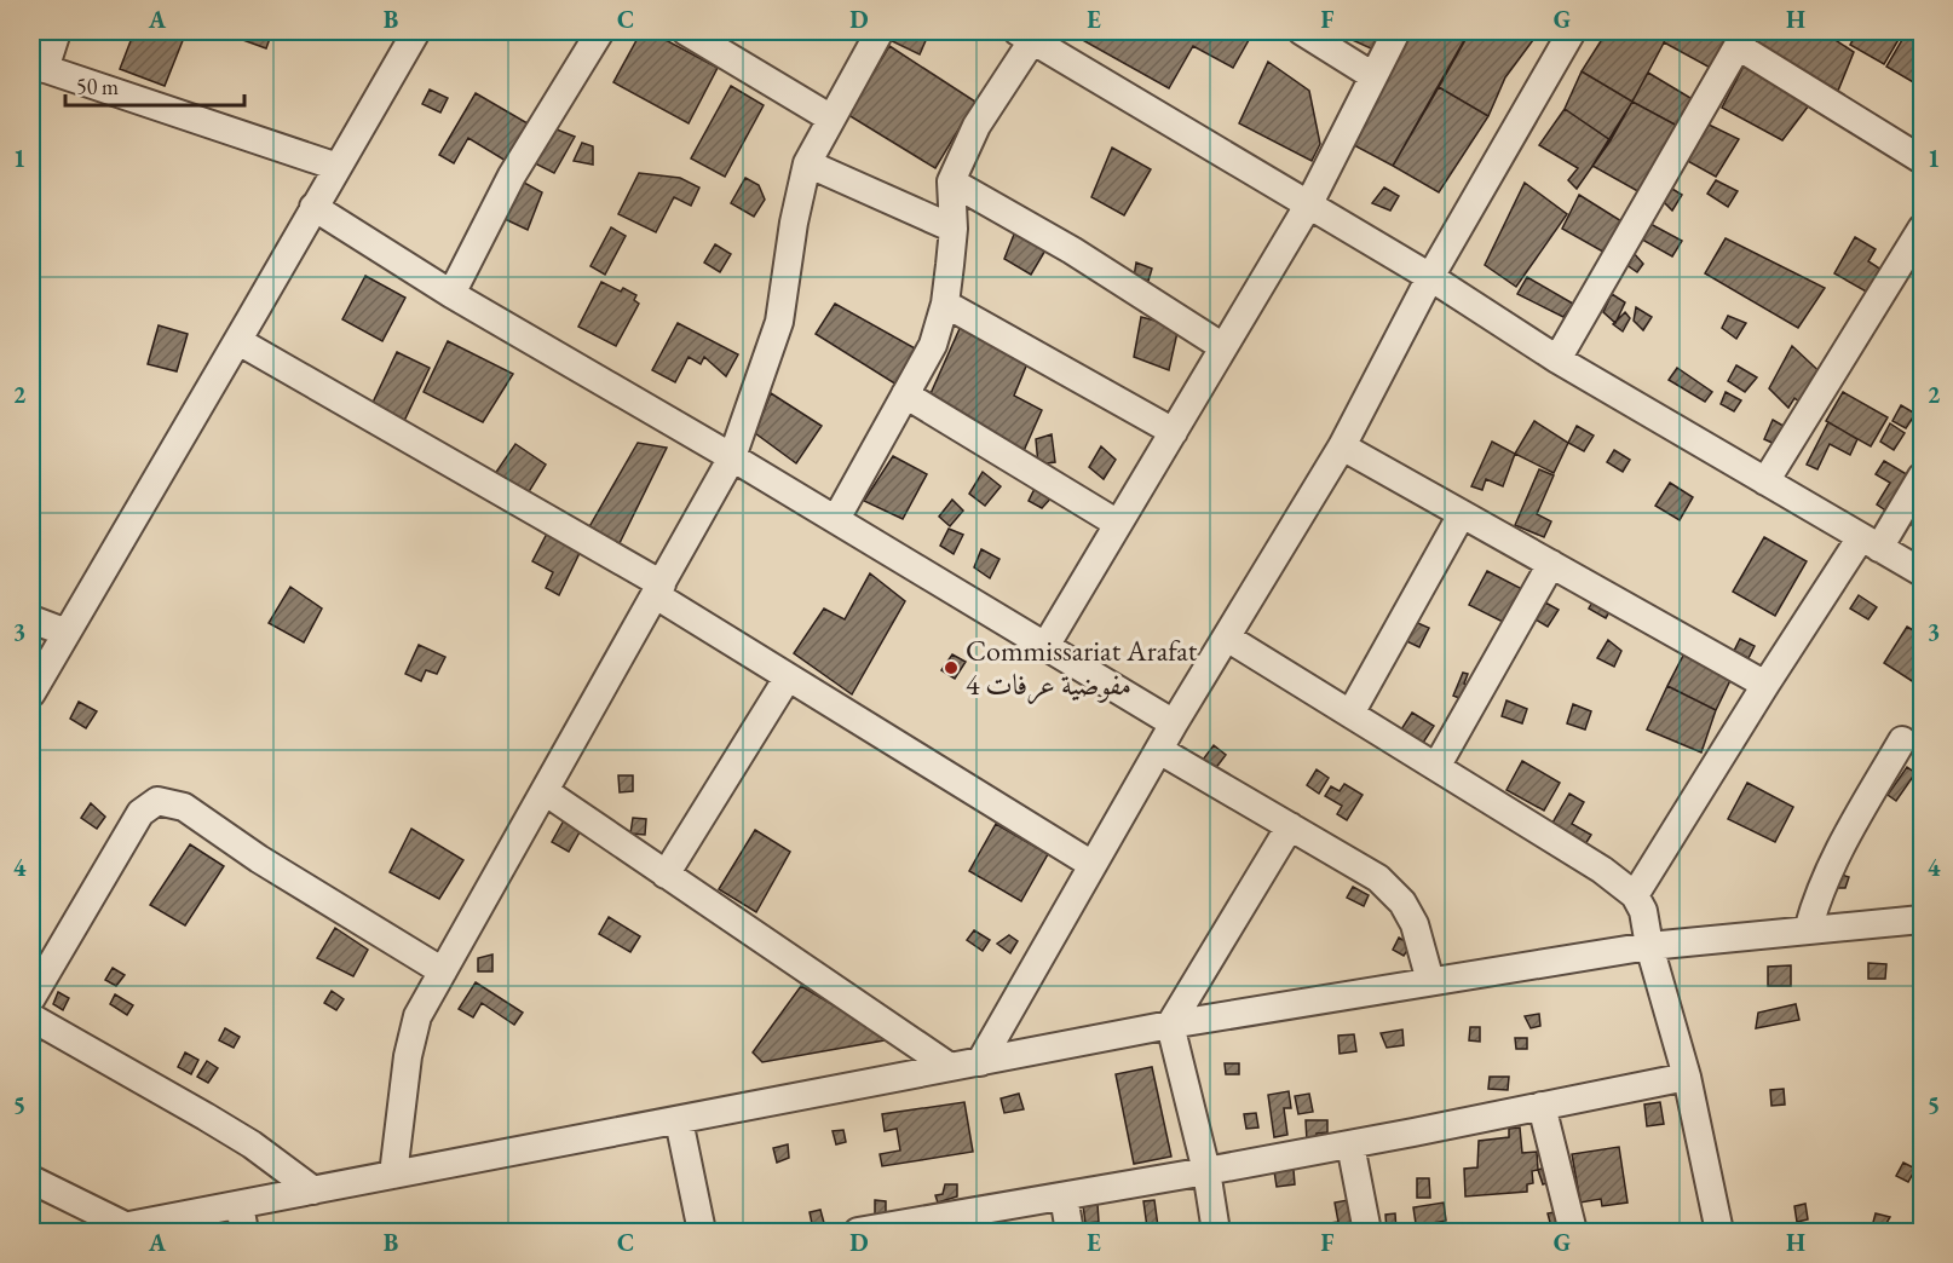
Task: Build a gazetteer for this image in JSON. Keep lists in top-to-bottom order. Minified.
{"places":["Commissariat Arafat 4 مفوضية عرفات"],"scale_bar":"50 m","grid":{"columns":["A","B","C","D","E","F","G","H"],"rows":["1","2","3","4","5"]}}
